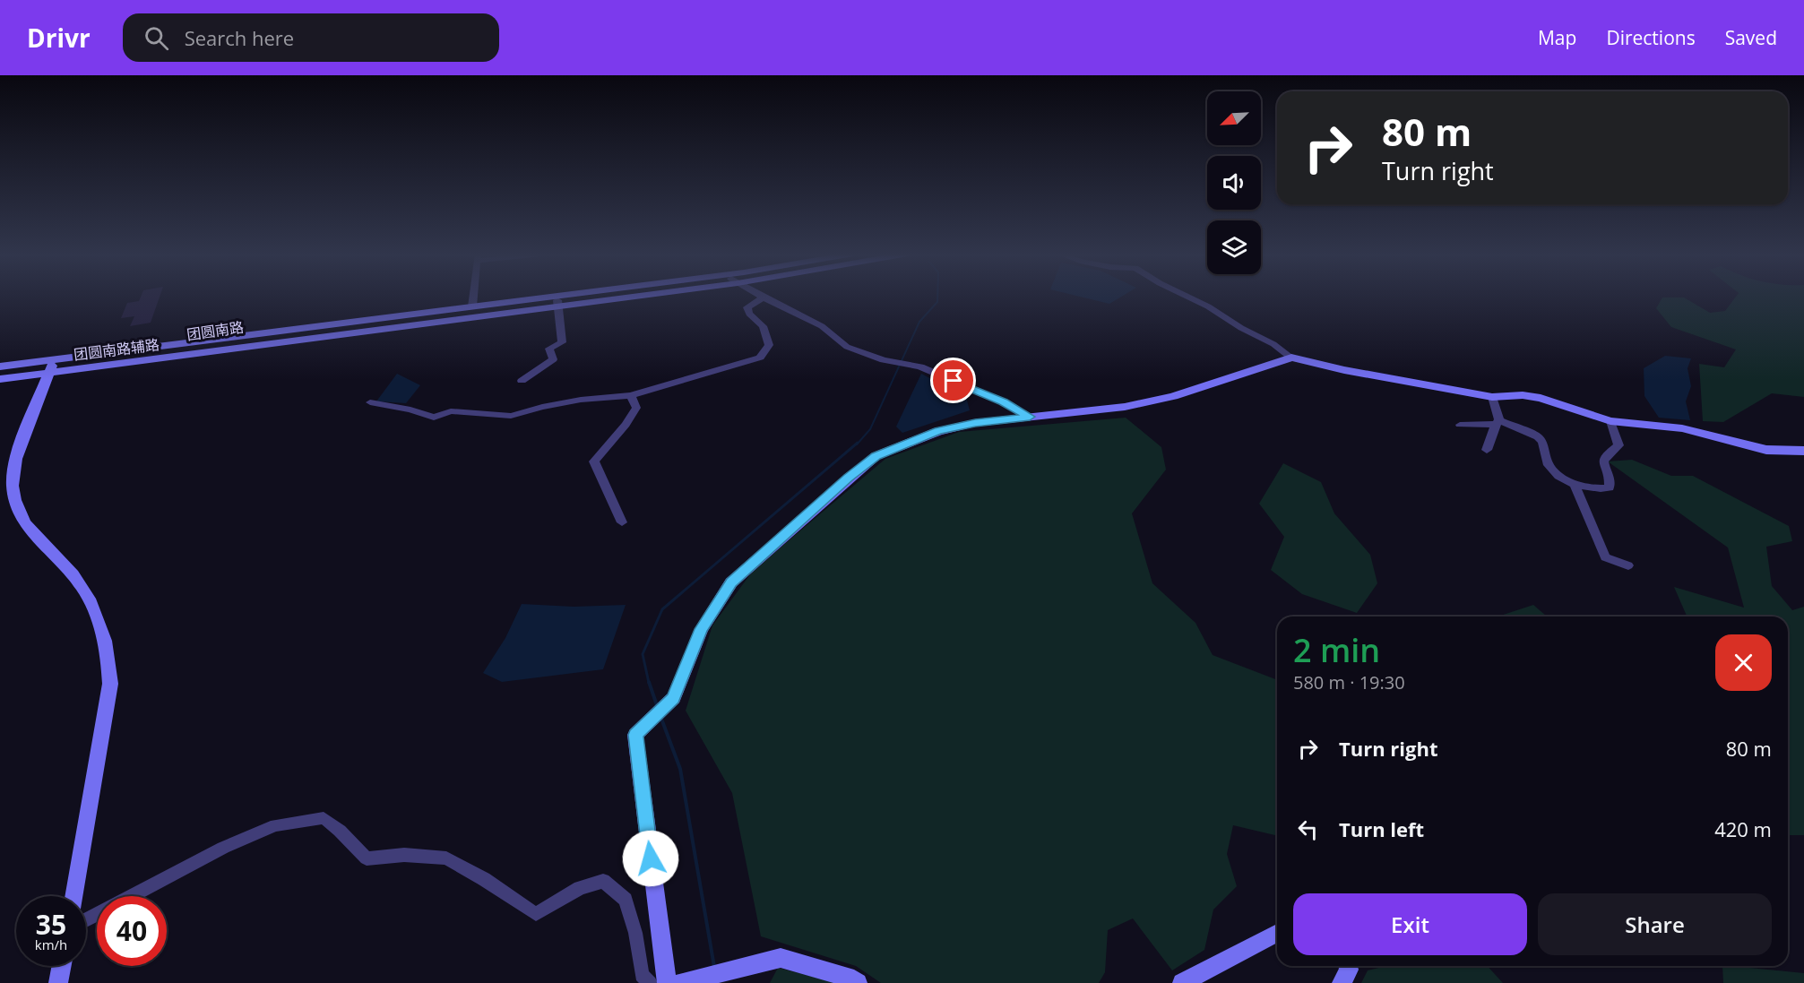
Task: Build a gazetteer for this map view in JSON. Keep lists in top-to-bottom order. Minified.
{"streets":{"street":["团圆南路","团圆南路辅路"]},"crossings":[["团圆南路","团圆南路辅路"]],"north":"bottom left","page":{"header":"Drivr","search":"Search here","nav":["Map","Directions","Saved"],"turn":["80 m","Turn right"],"heading":["2 min","580 m · 19:30"],"list":[{"name":"Turn right","value":"80 m"},{"name":"Turn left","value":"420 m"}],"buttons":["Exit","Share"],"speed":"35 km/h","limit":"40"}}
